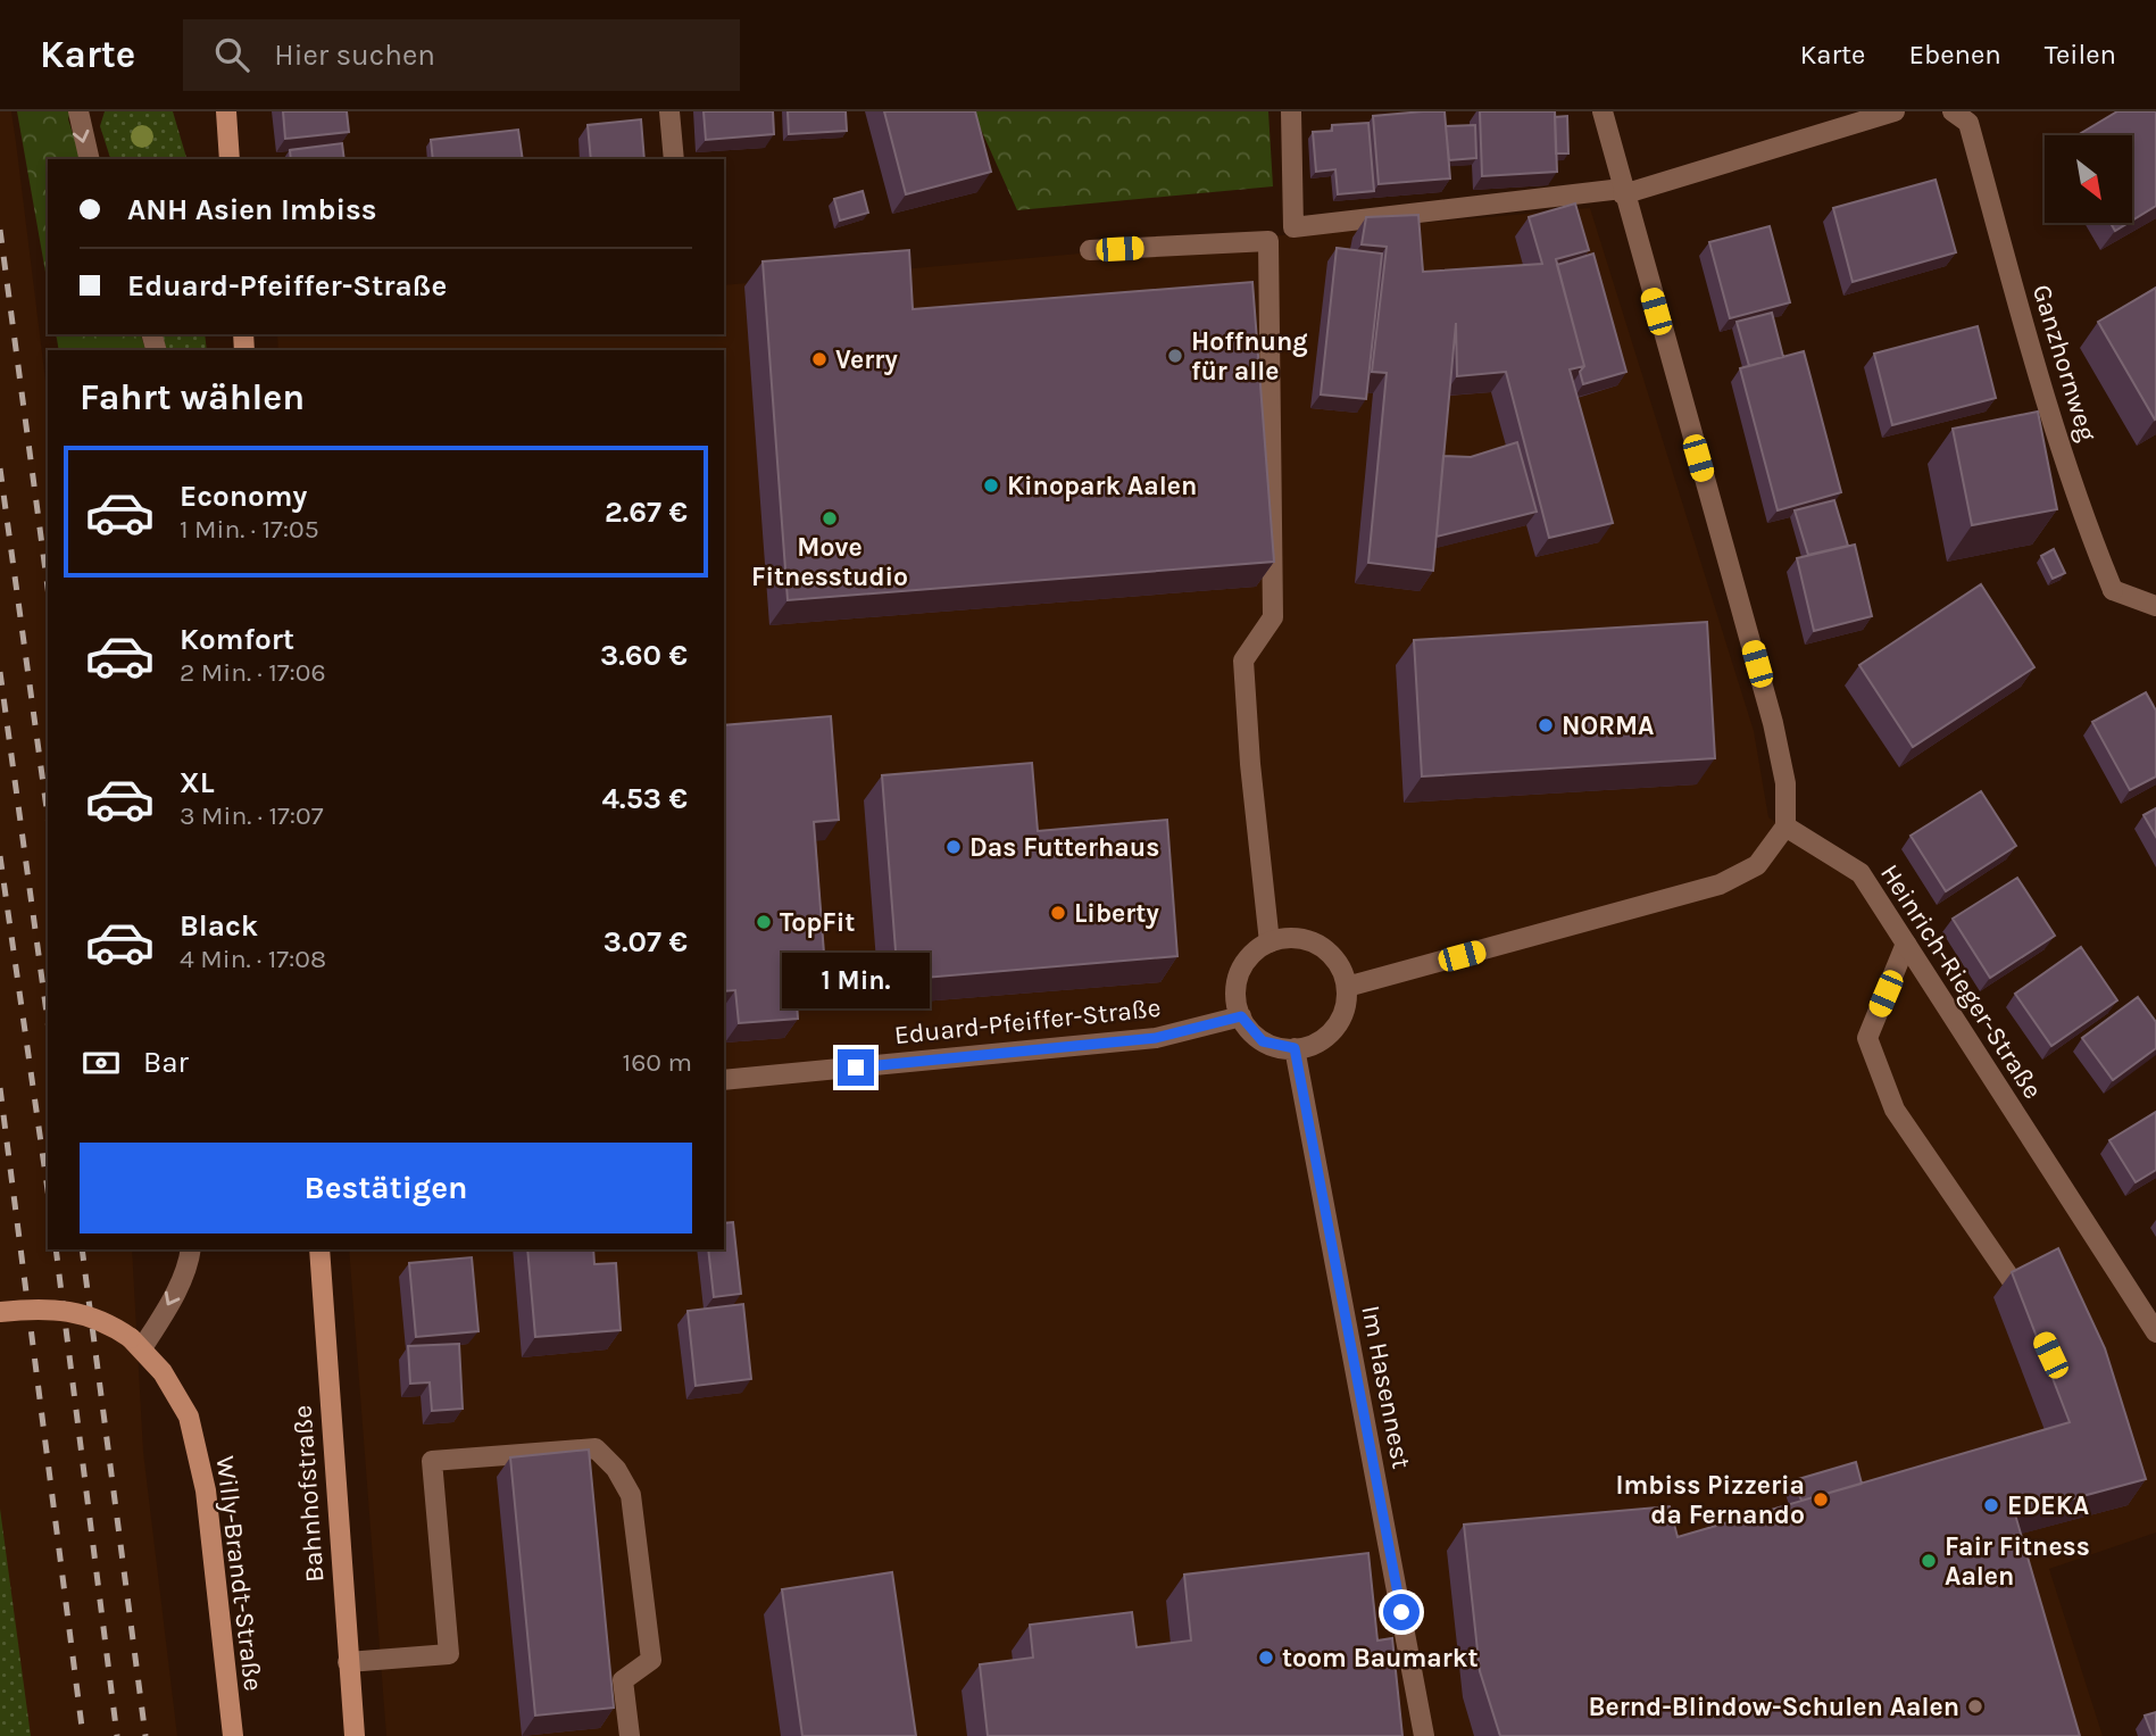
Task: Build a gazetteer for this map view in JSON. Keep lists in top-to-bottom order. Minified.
{"streets":{"main road":["Bahnhofstraße","Willy-Brandt-Straße"],"street":["Ganzhornweg","Heinrich-Rieger-Straße","Eduard-Pfeiffer-Straße","Im Hasennest"]},"crossings":[["Eduard-Pfeiffer-Straße","Im Hasennest"]],"places":["Hoffnung für alle","Verry","Kinopark Aalen","Move Fitnesstudio","NORMA","Das Futterhaus","Liberty","TopFit","Imbiss Pizzeria da Fernando","EDEKA","Fair Fitness Aalen","toom Baumarkt","Bernd-Blindow-Schulen Aalen"],"north":"bottom right","page":{"header":"Karte","search":"Hier suchen","nav":["Karte","Ebenen","Teilen"],"banner":["ANH Asien Imbiss","Eduard-Pfeiffer-Straße"],"heading":"Fahrt wählen","list":[{"name":"Economy","note":"1 Min. · 17:05","value":"2.67 €"},{"name":"Komfort","note":"2 Min. · 17:06","value":"3.60 €"},{"name":"XL","note":"3 Min. · 17:07","value":"4.53 €"},{"name":"Black","note":"4 Min. · 17:08","value":"3.07 €"}],"bubble":"1 Min.","pay":["Bar","160 m"],"buttons":"Bestätigen"}}
